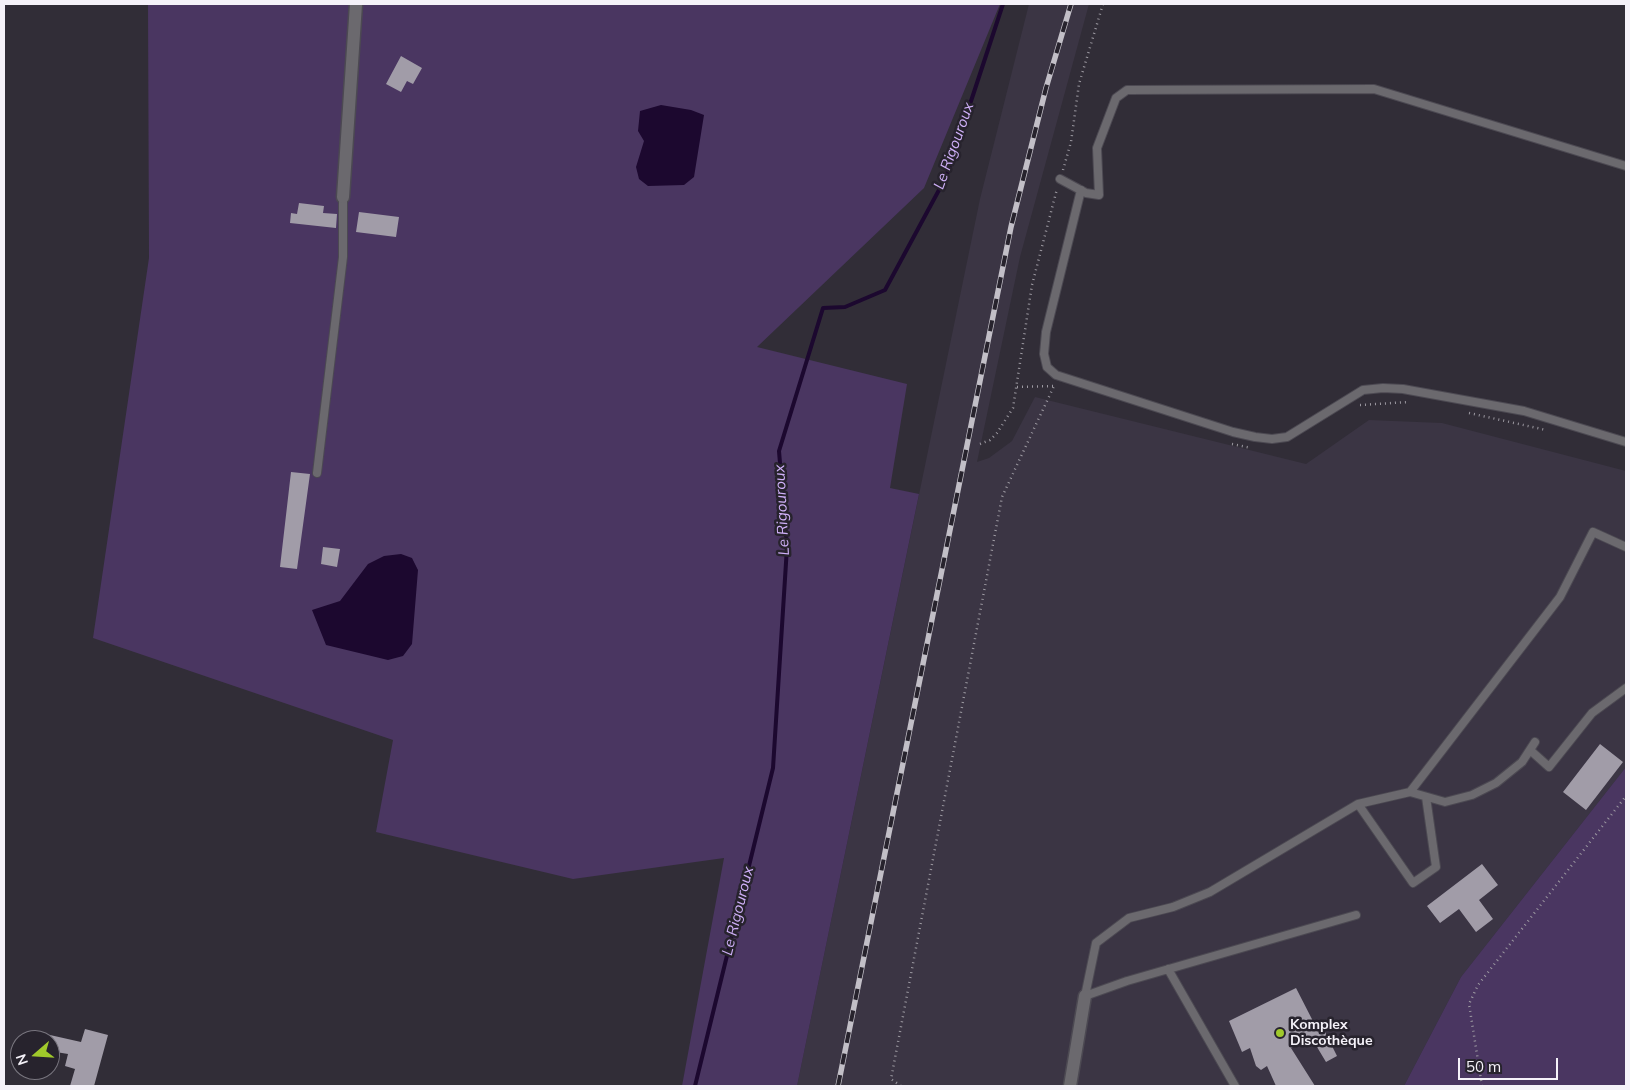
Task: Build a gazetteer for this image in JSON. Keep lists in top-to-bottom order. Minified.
{"water":["Le Rigouroux"],"places":["Komplex Discothèque"],"scale_bar":"50 m","north":"left"}
